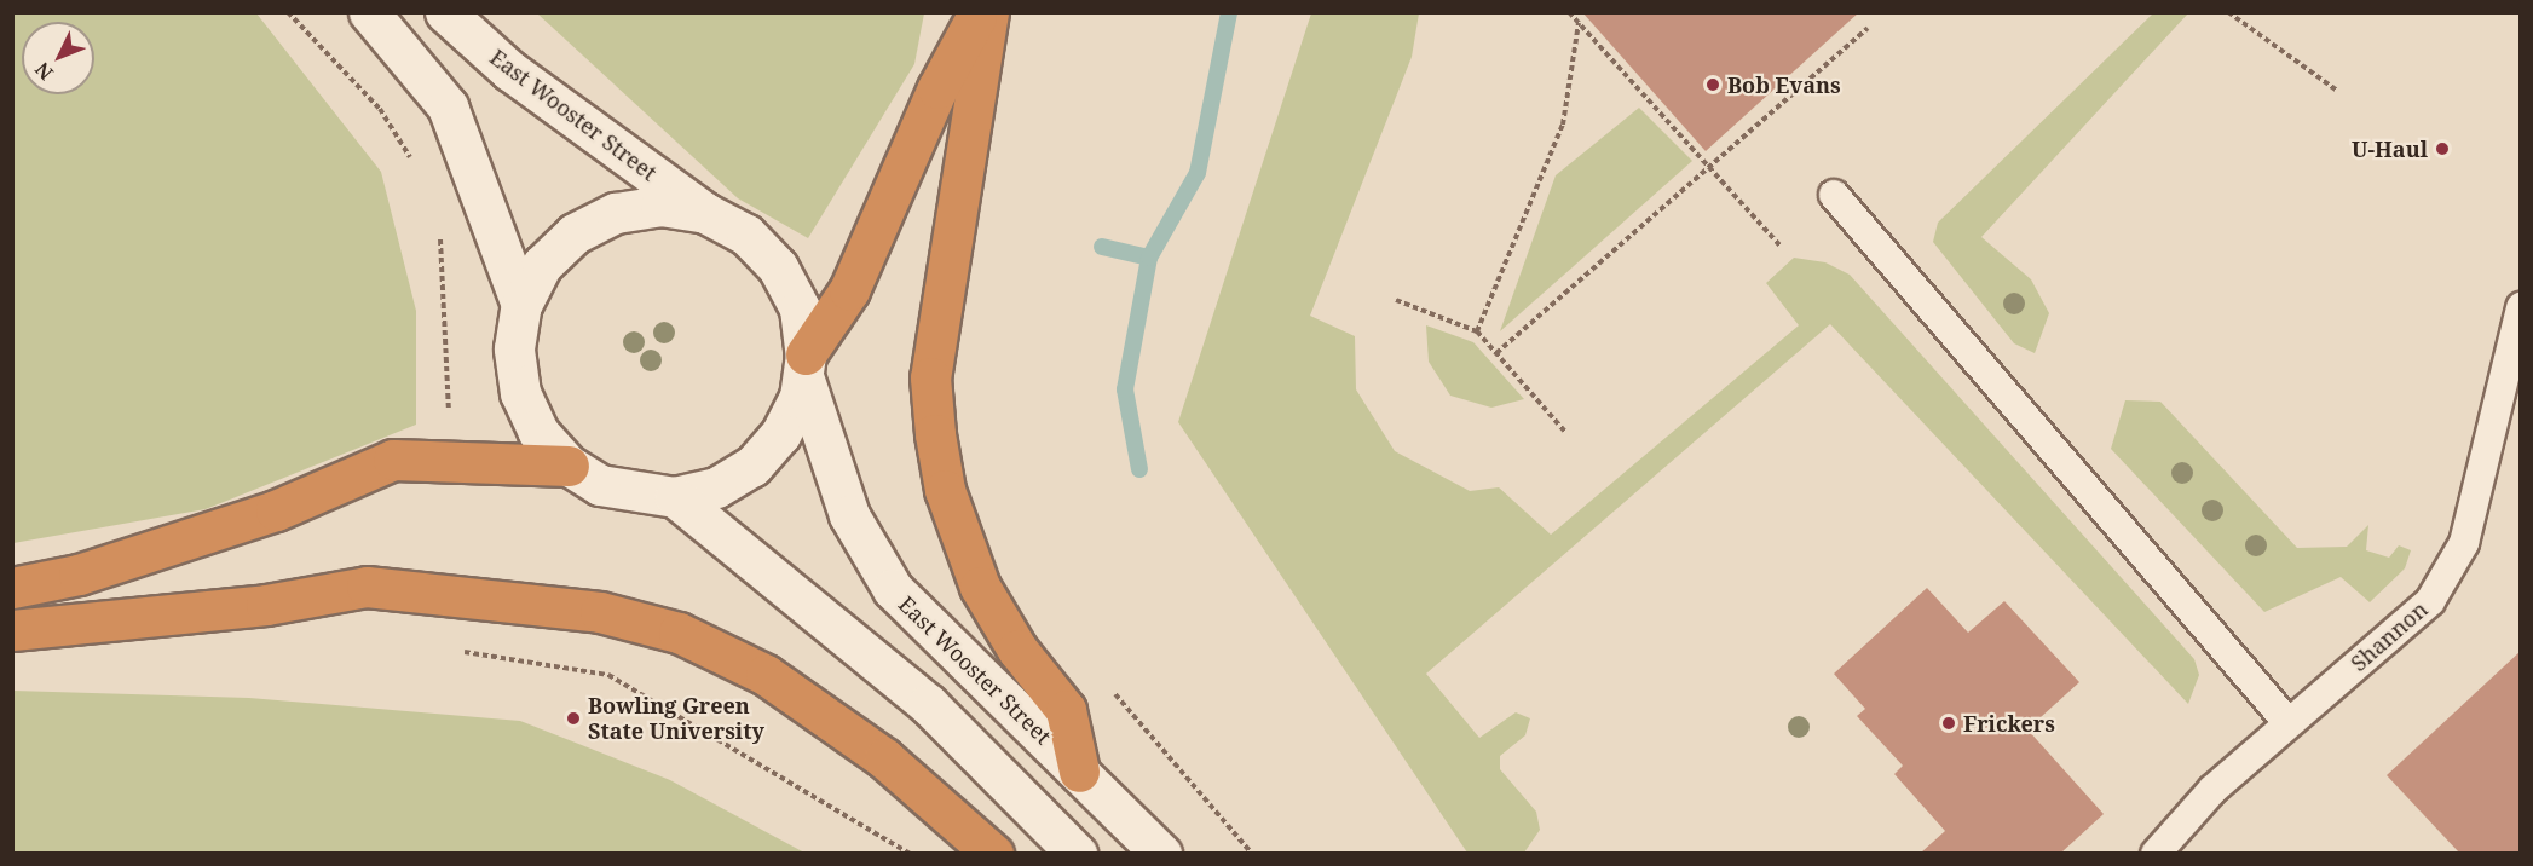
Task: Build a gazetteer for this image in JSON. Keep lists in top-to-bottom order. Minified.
{"streets":{"main road":["East Wooster Street"],"lane":["Shannon"]},"places":["Bob Evans","U-Haul","Bowling Green State University","Frickers"],"north":"bottom left"}
